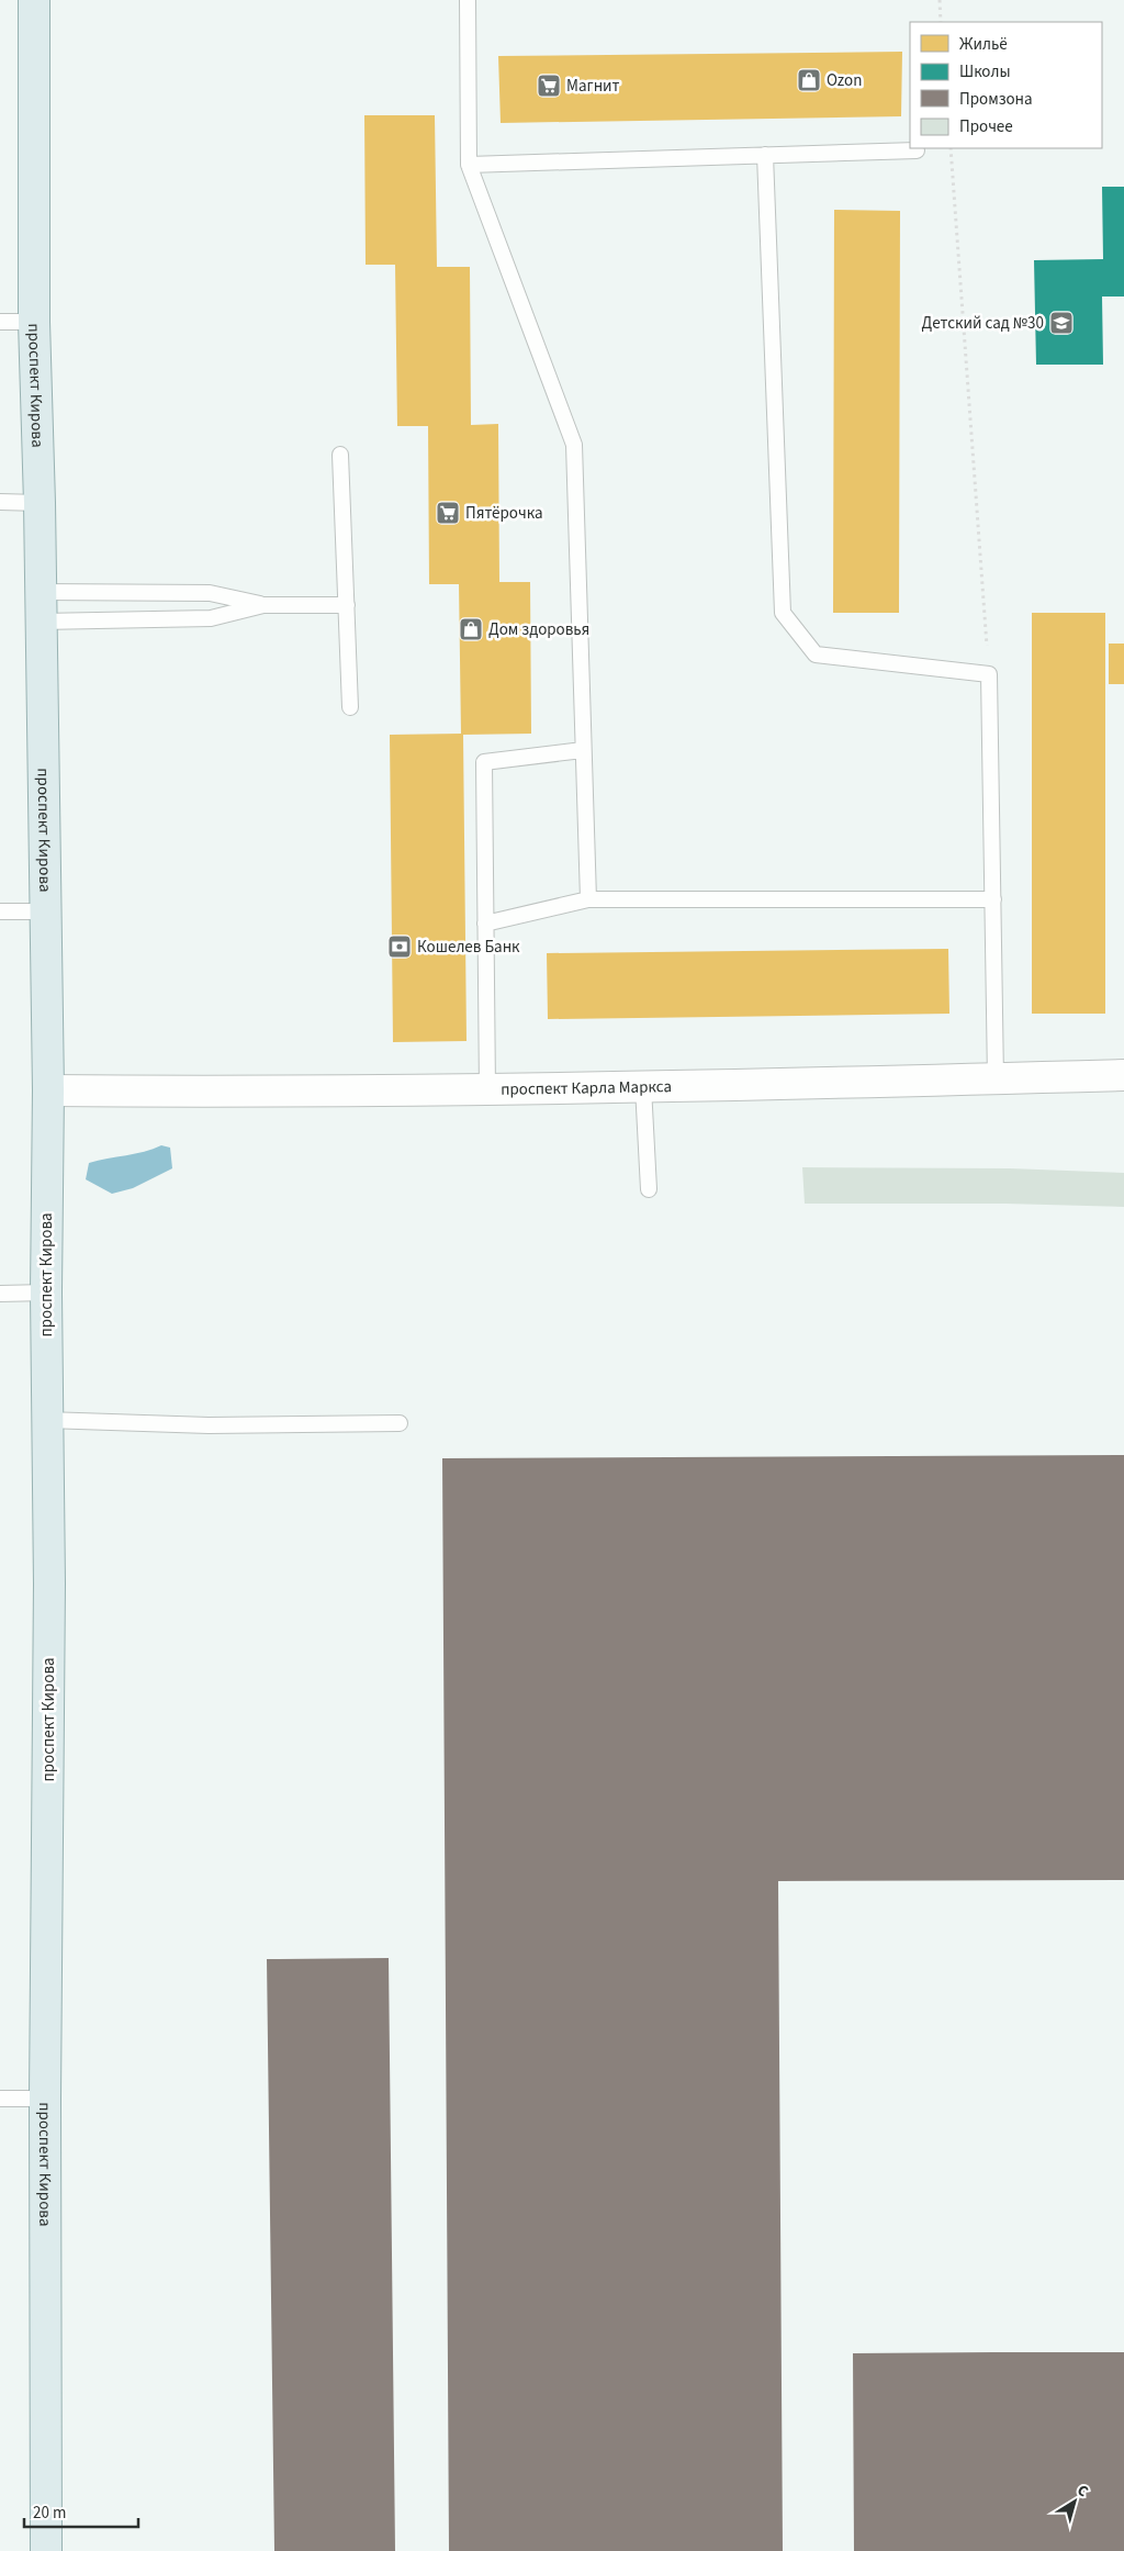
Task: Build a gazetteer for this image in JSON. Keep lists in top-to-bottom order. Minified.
{"streets":{"main road":["проспект Кирова"],"street":["проспект Карла Маркса"]},"crossings":[["проспект Кирова","проспект Карла Маркса"]],"places":{"shop":["Ozon","Дом здоровья"],"supermarket":["Магнит","Пятёрочка"],"school or university":["Детский сад №30"],"bank":["Кошелев Банк"]},"legend":["Жильё","Школы","Промзона","Прочее"],"scale_bar":"20 m","north":"top right"}
